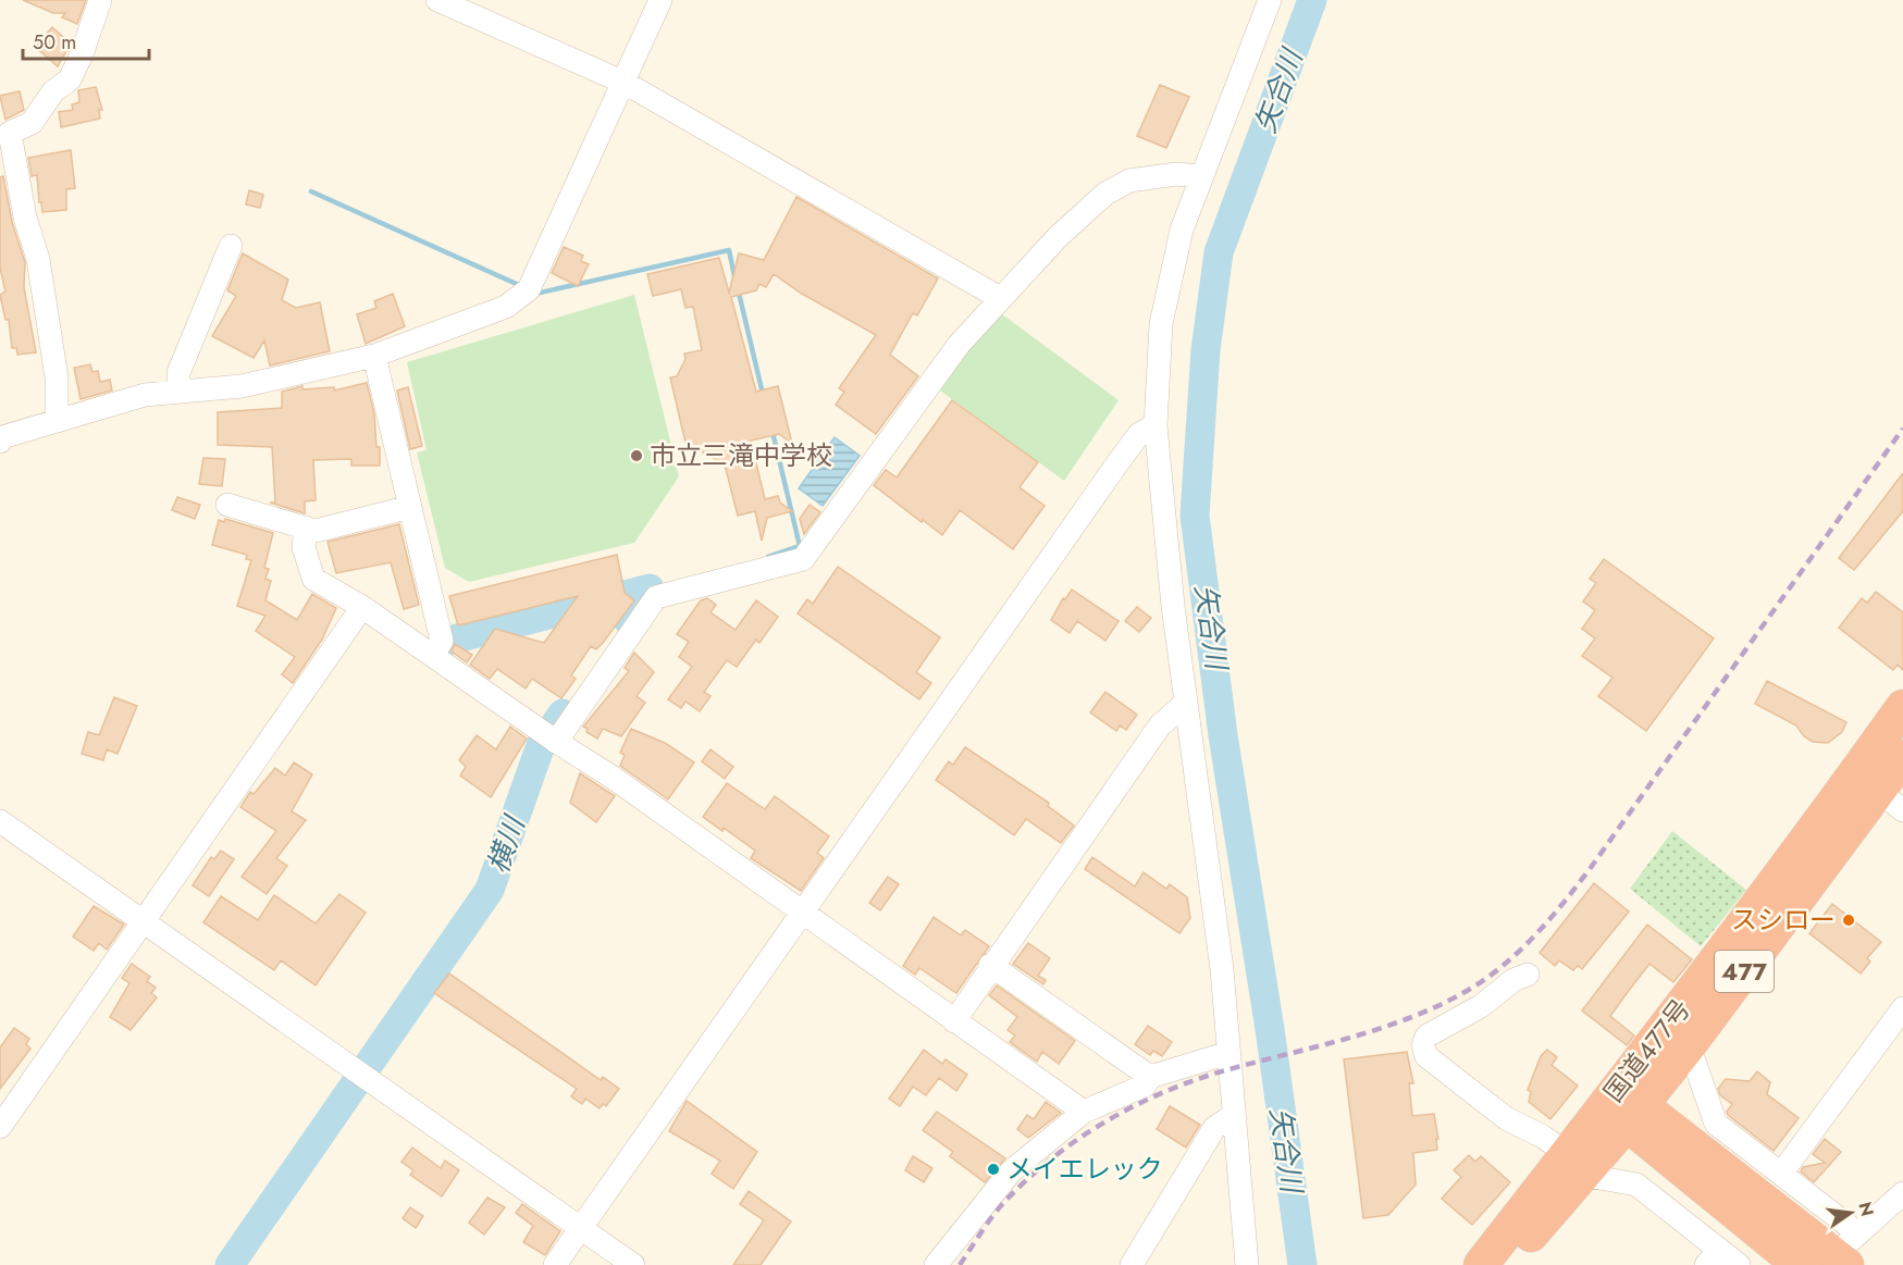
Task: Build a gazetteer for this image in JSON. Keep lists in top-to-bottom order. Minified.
{"streets":{"highway":["477","国道477号"]},"water":["矢合川","横川"],"places":["市立三滝中学校","スシロー","メイエレック"],"scale_bar":"50 m","north":"right"}
